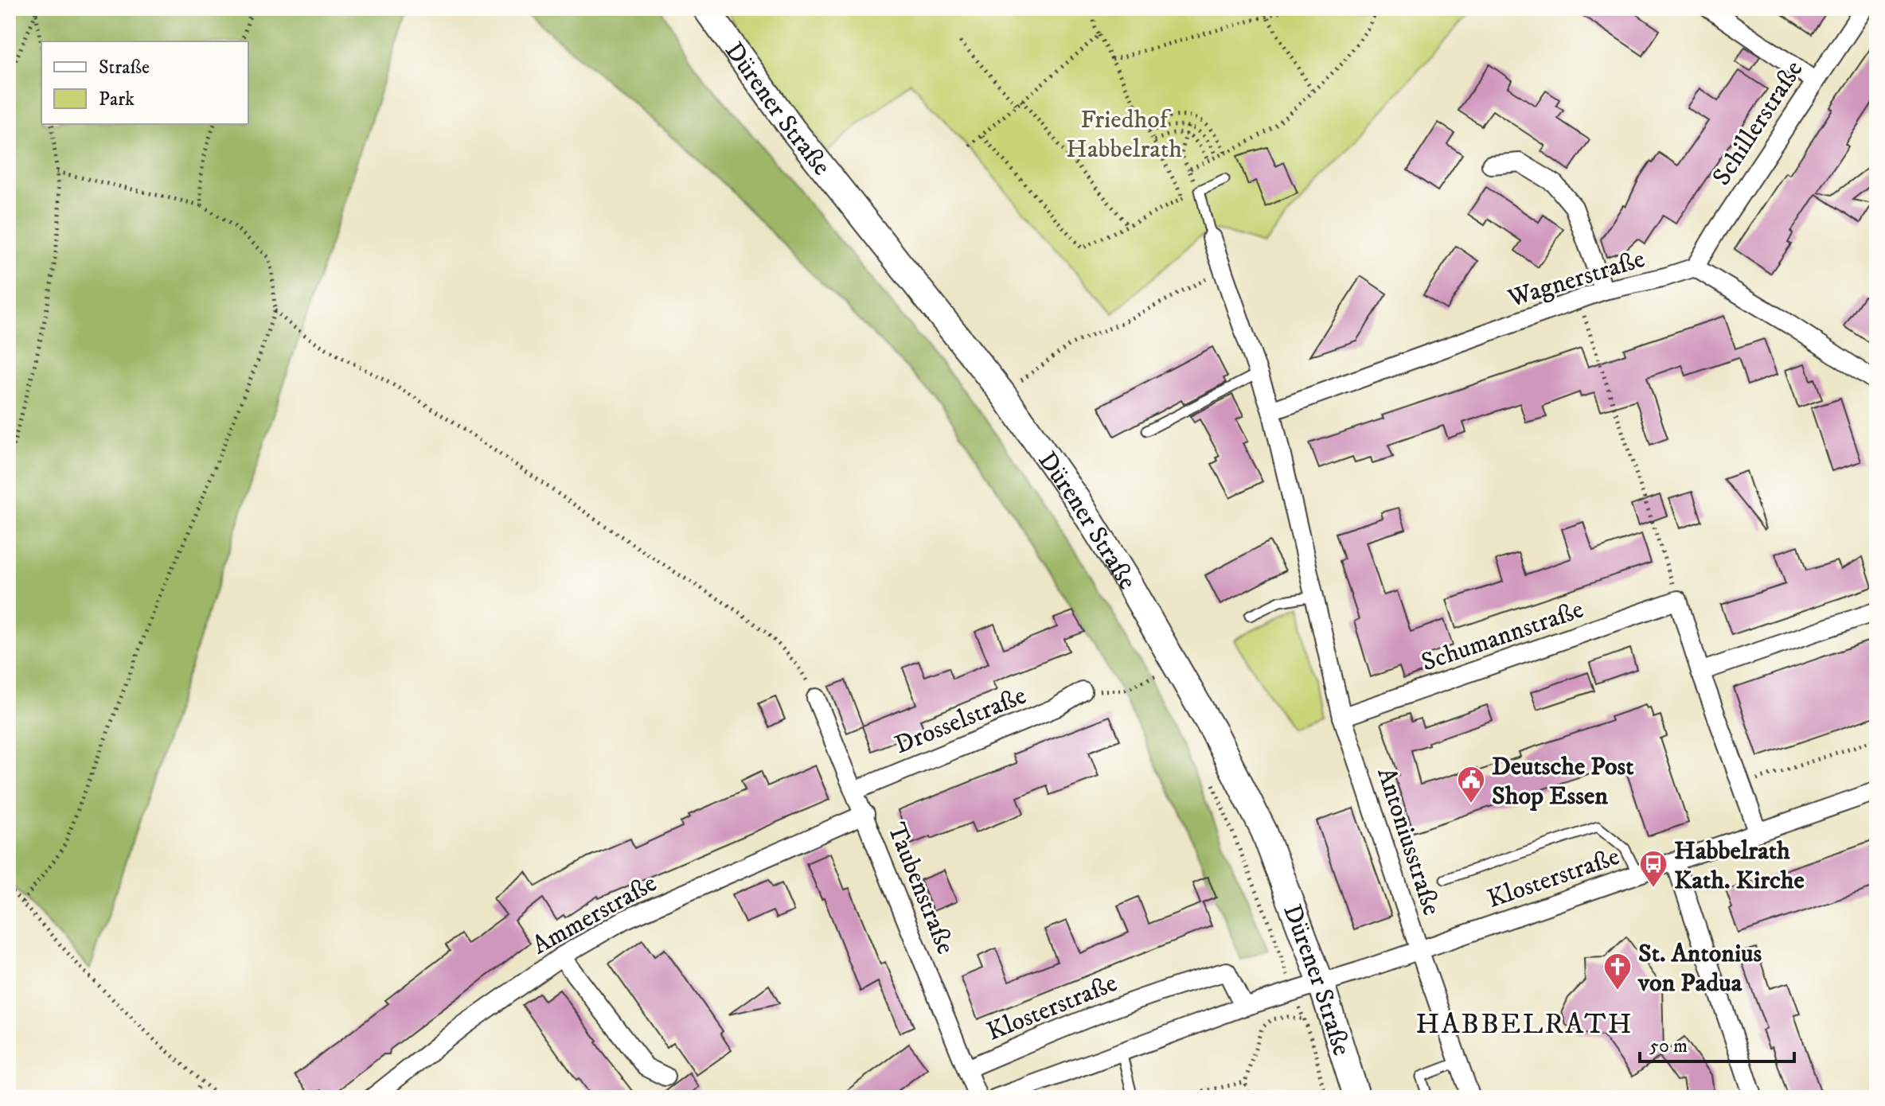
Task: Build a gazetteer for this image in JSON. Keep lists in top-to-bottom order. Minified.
{"streets":{"main road":["Dürener Straße"],"street":["Schillerstraße","Wagnerstraße","Schumannstraße","Drosselstraße","Antoniusstraße","Klosterstraße","Taubenstraße","Ammerstraße"]},"crossings":[["Dürener Straße","Klosterstraße"],["Schillerstraße","Wagnerstraße"],["Wagnerstraße","Antoniusstraße"],["Schumannstraße","Antoniusstraße"],["Drosselstraße","Taubenstraße"],["Antoniusstraße","Klosterstraße"],["Klosterstraße","Taubenstraße"],["Taubenstraße","Ammerstraße"]],"districts":["HABBELRATH"],"parks":["Friedhof Habbelrath"],"places":{"public building":["Deutsche Post Shop Essen"],"bus stop":["Habbelrath Kath. Kirche"],"church":["St. Antonius von Padua"]},"legend":["Straße","Park"],"scale_bar":"50 m"}
